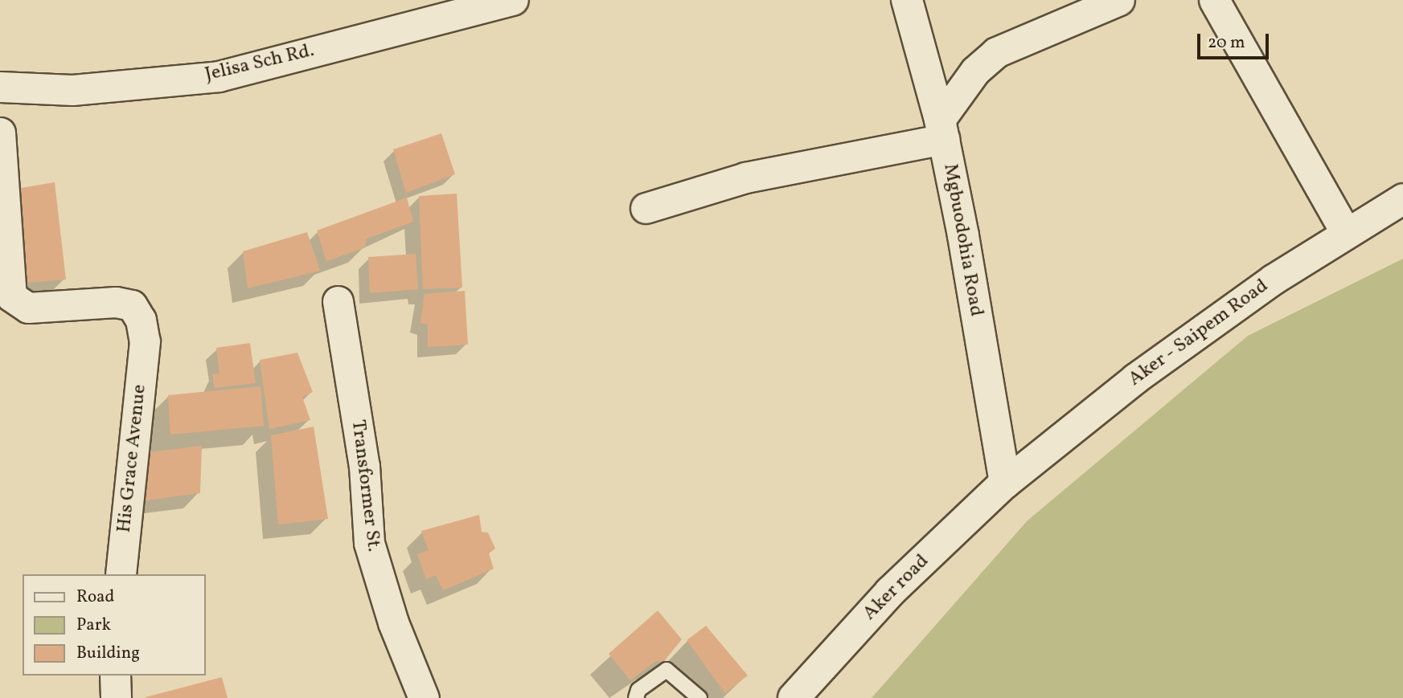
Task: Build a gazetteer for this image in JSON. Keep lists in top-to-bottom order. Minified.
{"streets":{"street":["Jelisa Sch Rd.","Mgbuodohia Road","Aker - Saipem Road","His Grace Avenue","Transformer St.","Aker road"]},"crossings":[["Mgbuodohia Road","Aker - Saipem Road"],["Mgbuodohia Road","Aker road"],["Aker - Saipem Road","Aker road"]],"legend":["Road","Park","Building"],"scale_bar":"20 m"}
